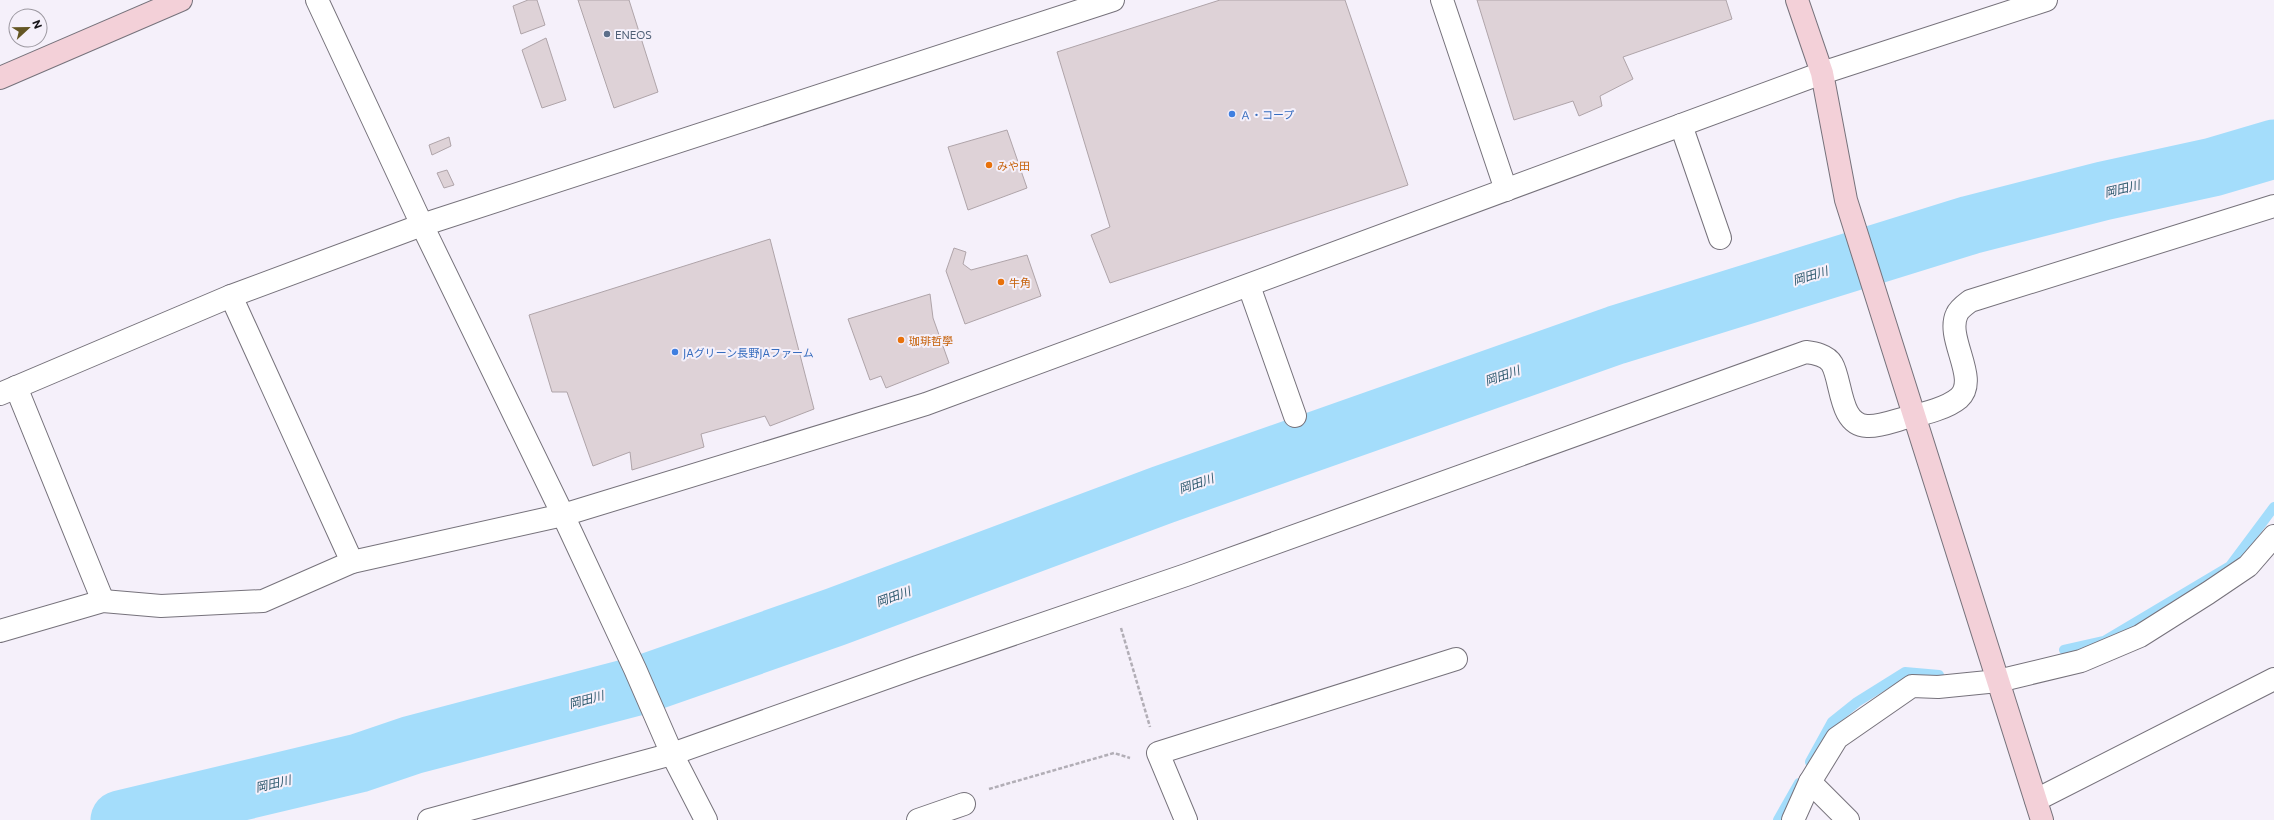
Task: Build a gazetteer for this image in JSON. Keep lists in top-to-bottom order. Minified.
{"water":["岡田川"],"places":["ENEOS","Ａ・コープ","みや田","牛角","珈琲哲學","JAグリーン長野JAファーム"],"north":"right"}
